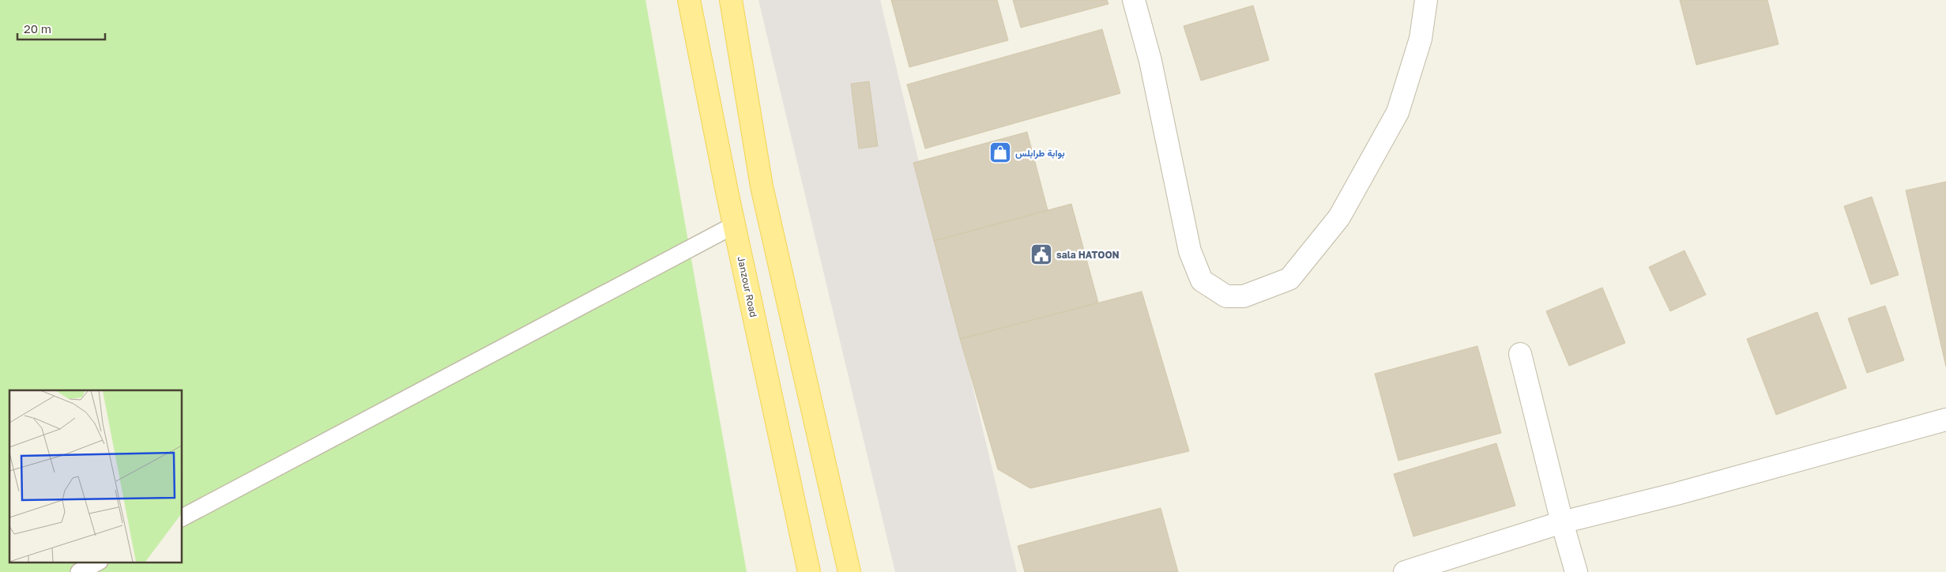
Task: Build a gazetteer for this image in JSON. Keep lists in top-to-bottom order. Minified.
{"streets":{"main road":["Janzour Road"]},"places":{"shop":["بوابة طرابلس"],"public building":["sala HATOON"]},"scale_bar":"20 m"}
